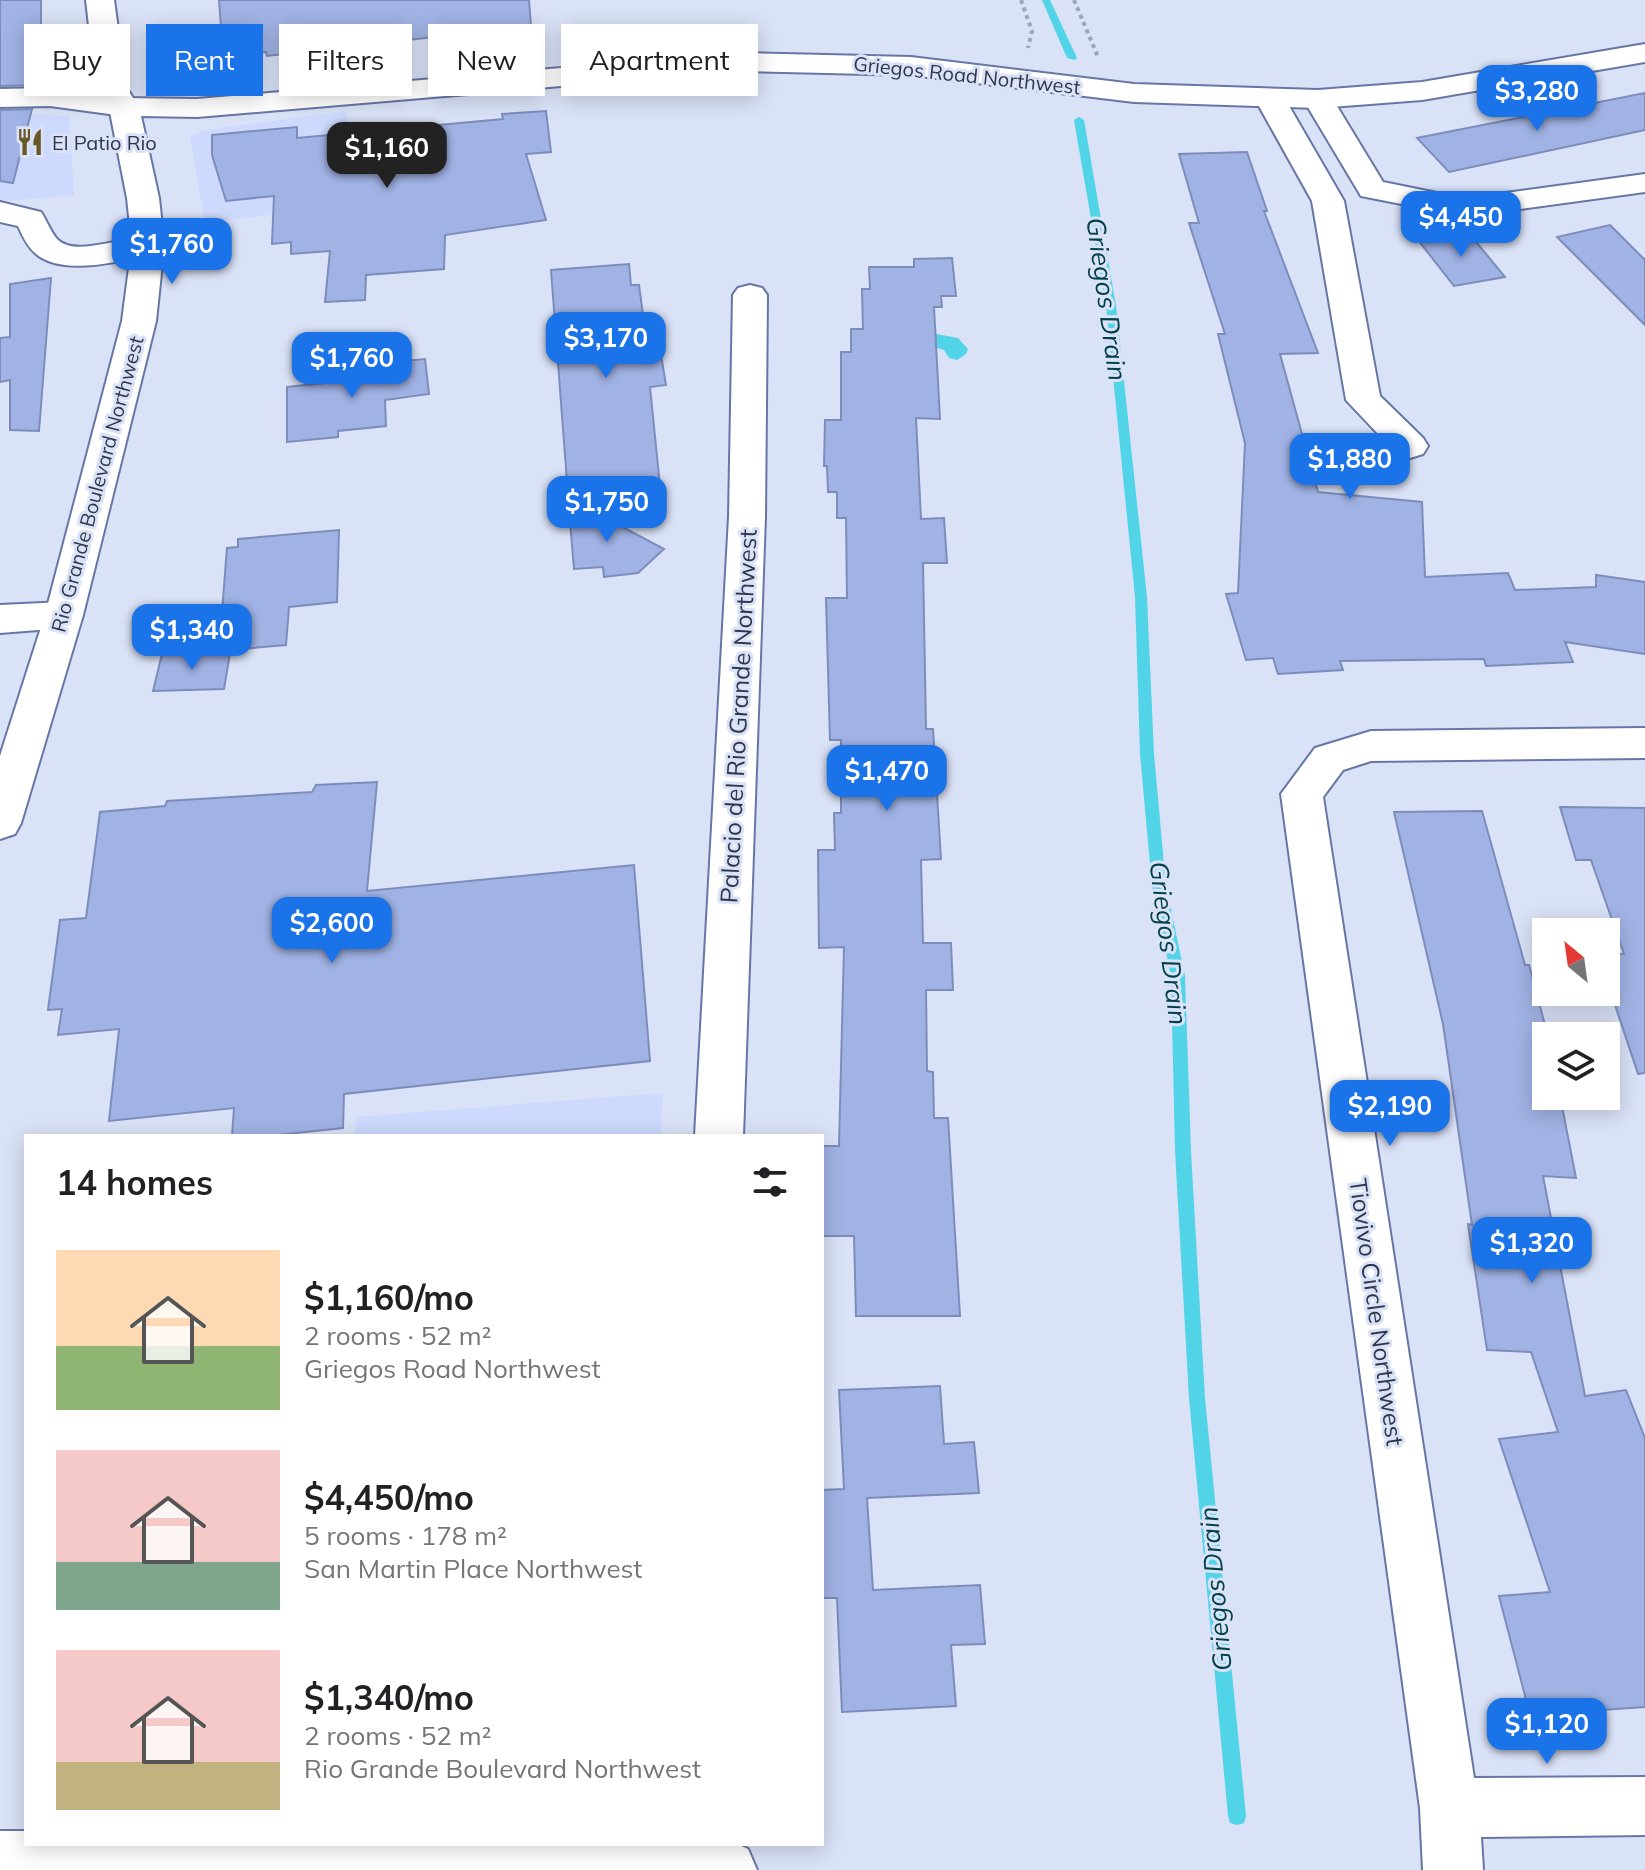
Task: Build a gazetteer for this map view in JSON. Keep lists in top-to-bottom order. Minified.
{"streets":{"street":["Griegos Road Northwest","Rio Grande Boulevard Northwest","Palacio del Rio Grande Northwest","Tiovivo Circle Northwest"]},"crossings":[["Griegos Road Northwest","Rio Grande Boulevard Northwest"]],"water":["Griegos Drain"],"places":{"restaurant":["El Patio Rio"]},"north":"top left","page":{"chip":["Buy","Rent","Filters","New","Apartment"],"price":["$3,280","$1,160","$4,450","$1,760","$3,170","$1,760","$1,880","$1,750","$1,340","$1,470","$2,600","$2,190","$1,320","$1,120"],"heading":"14 homes","list":[{"name":"$1,160/mo","note":"2 rooms · 52 m² · Griegos Road Northwest"},{"name":"$4,450/mo","note":"5 rooms · 178 m² · San Martin Place Northwest"},{"name":"$1,340/mo","note":"2 rooms · 52 m² · Rio Grande Boulevard Northwest"}]}}
